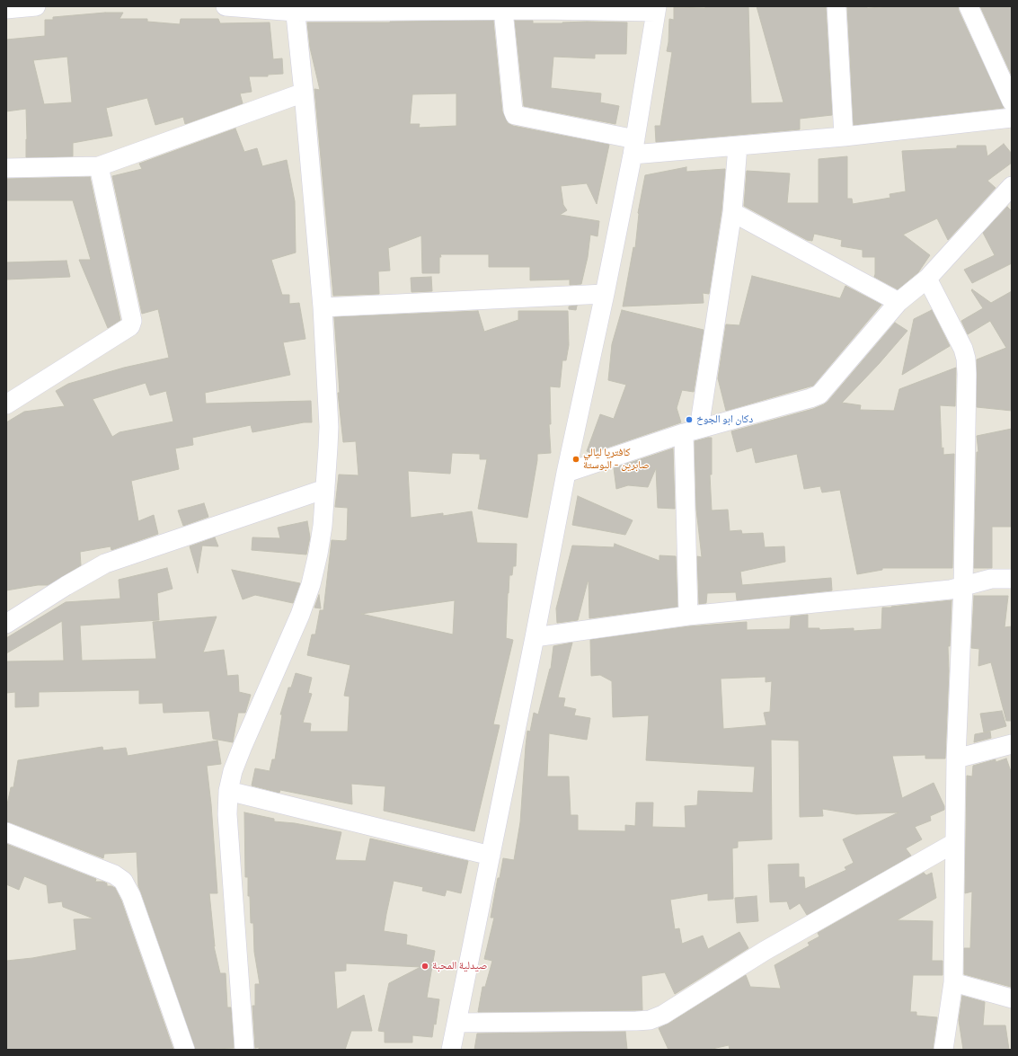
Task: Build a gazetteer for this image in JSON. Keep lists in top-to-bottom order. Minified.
{"places":["دكان ابو الجوخ","كافتريا ليالي صابرين - البوستة","صيدلية المحبة"]}
